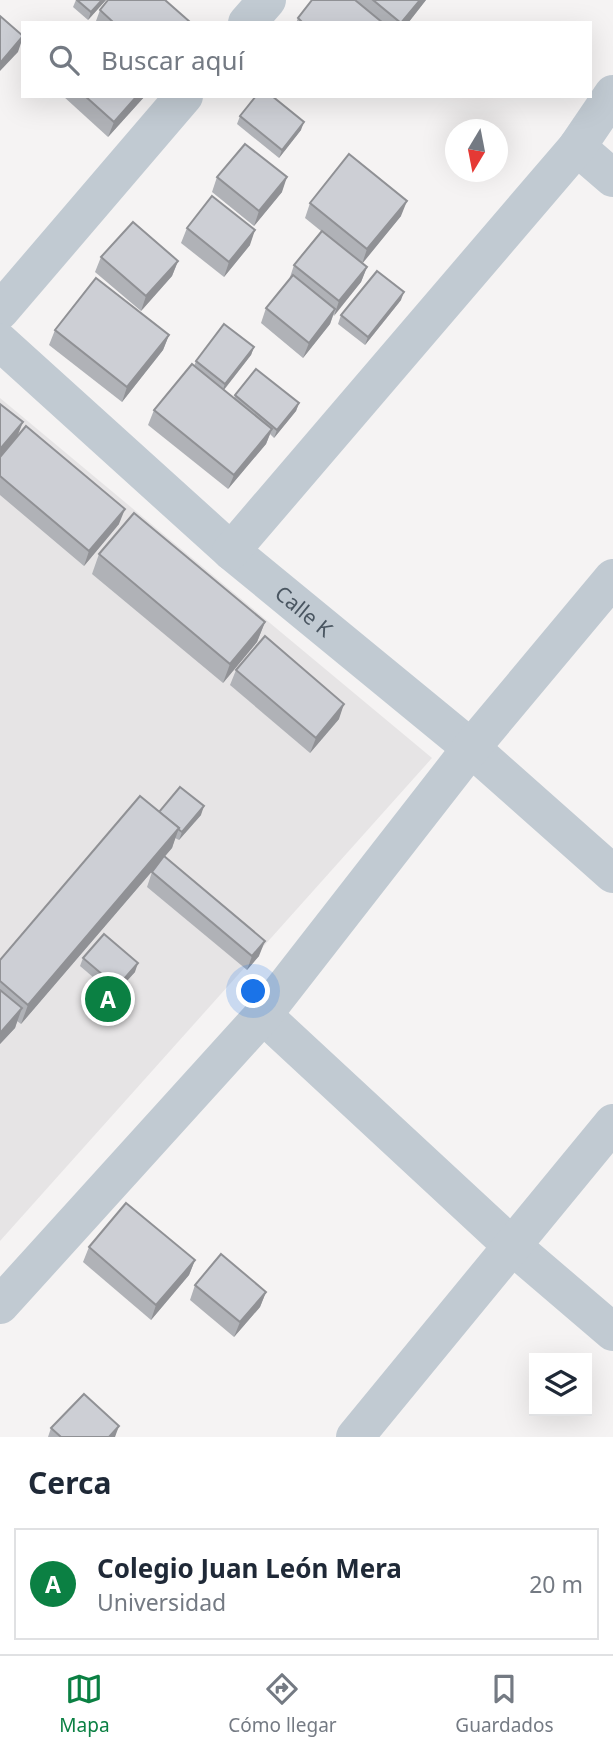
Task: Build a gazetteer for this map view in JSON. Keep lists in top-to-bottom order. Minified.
{"streets":{"street":["Calle K"]},"north":"bottom","page":{"search":"Buscar aquí","pins":"A","heading":"Cerca","list":[{"mark":"A","name":"Colegio Juan León Mera","note":"Universidad","value":"20 m"}],"nav":["Mapa","Cómo llegar","Guardados"]}}
